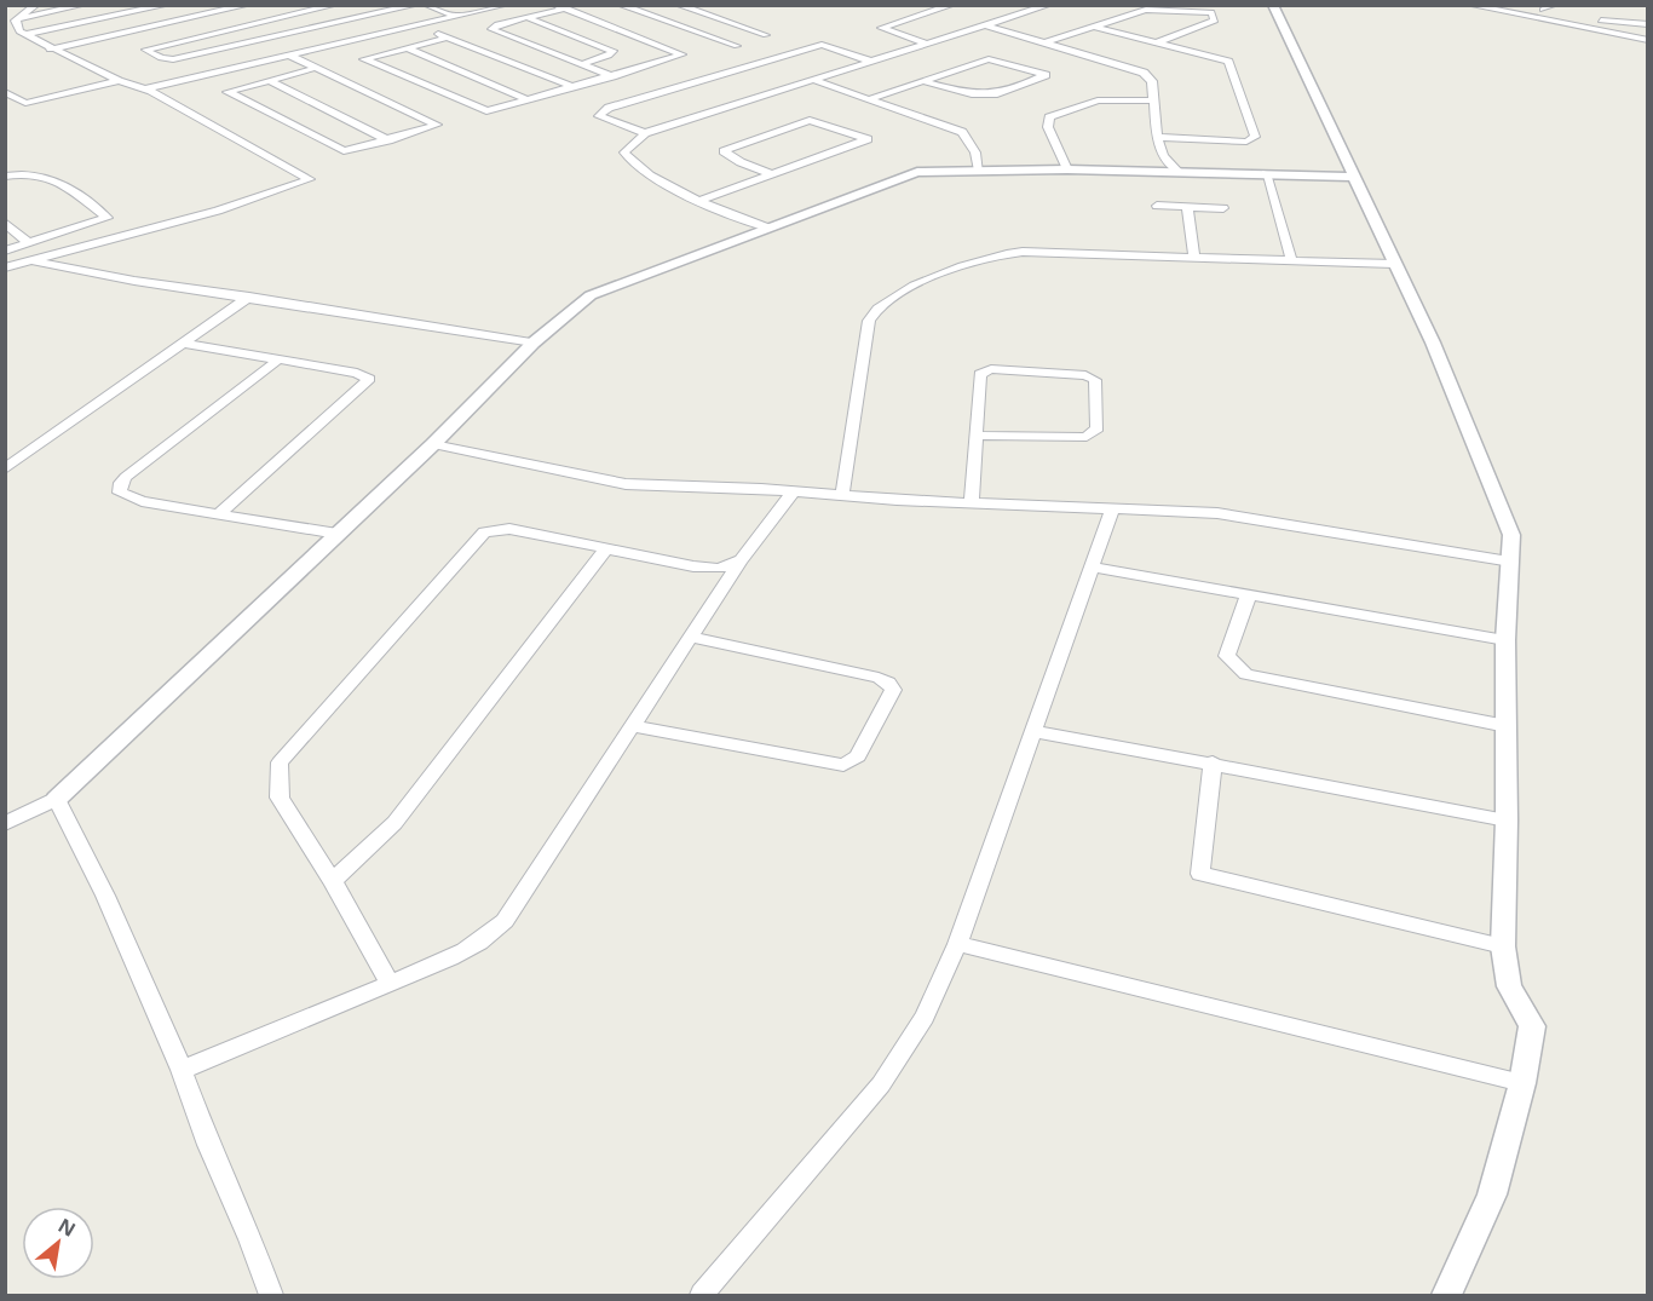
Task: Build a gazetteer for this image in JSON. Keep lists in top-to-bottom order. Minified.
{"north":"top right"}
